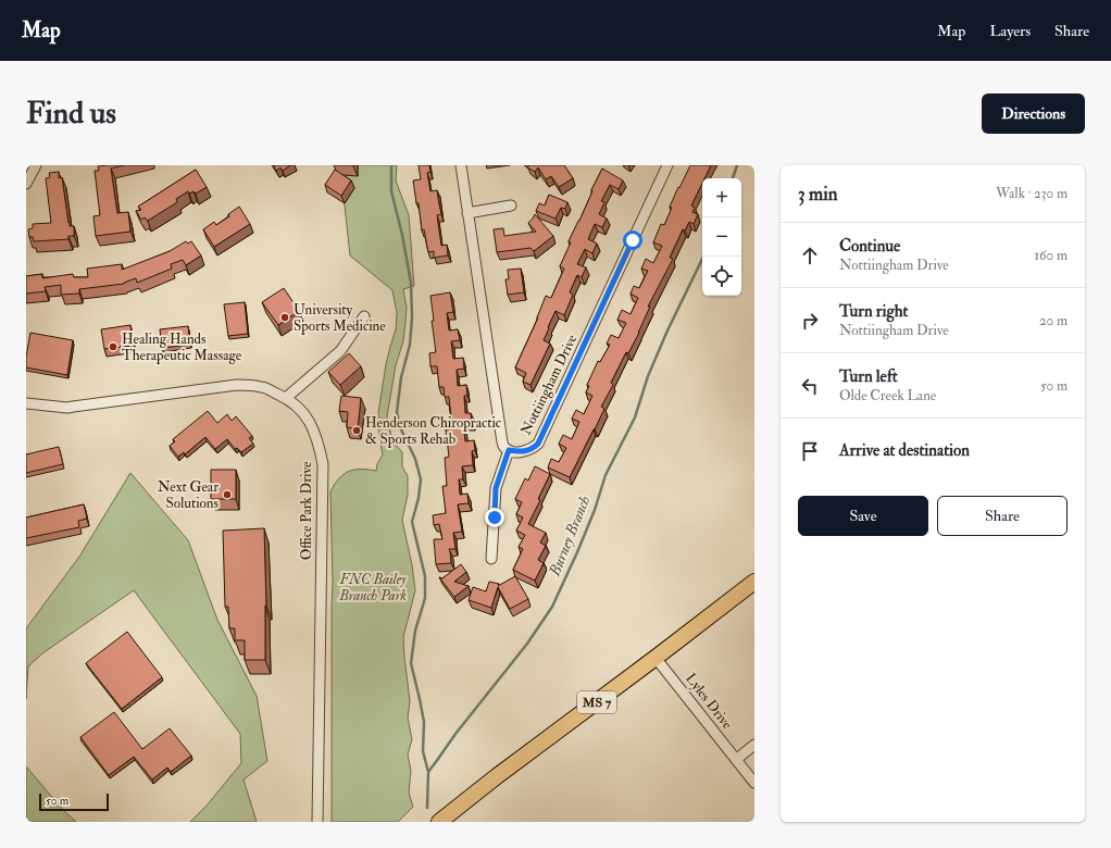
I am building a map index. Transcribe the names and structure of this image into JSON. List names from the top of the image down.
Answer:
{
  "streets": {
    "highway": ["MS 7"],
    "street": ["Nottiingham Drive", "Office Park Drive", "Lyles Drive"]
  },
  "crossings": [
    ["Lyles Drive", "MS 7"]
  ],
  "water": ["Burney Branch"],
  "parks": ["FNC Bailey Branch Park"],
  "places": [
    "University Sports Medicine",
    "Healing Hands Therapeutic Massage",
    "Henderson Chiropractic & Sports Rehab",
    "Next Gear Solutions"
  ],
  "scale_bar": "50 m",
  "page": {
    "header": "Map",
    "nav": ["Map", "Layers", "Share"],
    "buttons": [
      "Directions",
      ["Save", "Share"]
    ],
    "title": "Find us",
    "heading": ["3 min", "Walk · 230 m"],
    "map_buttons": ["+", "−"],
    "list": [
      ["Continue", "Nottiingham Drive", "160 m"],
      ["Turn right", "Nottiingham Drive", "20 m"],
      ["Turn left", "Olde Creek Lane", "50 m"],
      "Arrive at destination"
    ],
    "scale": "50 m"
  }
}
